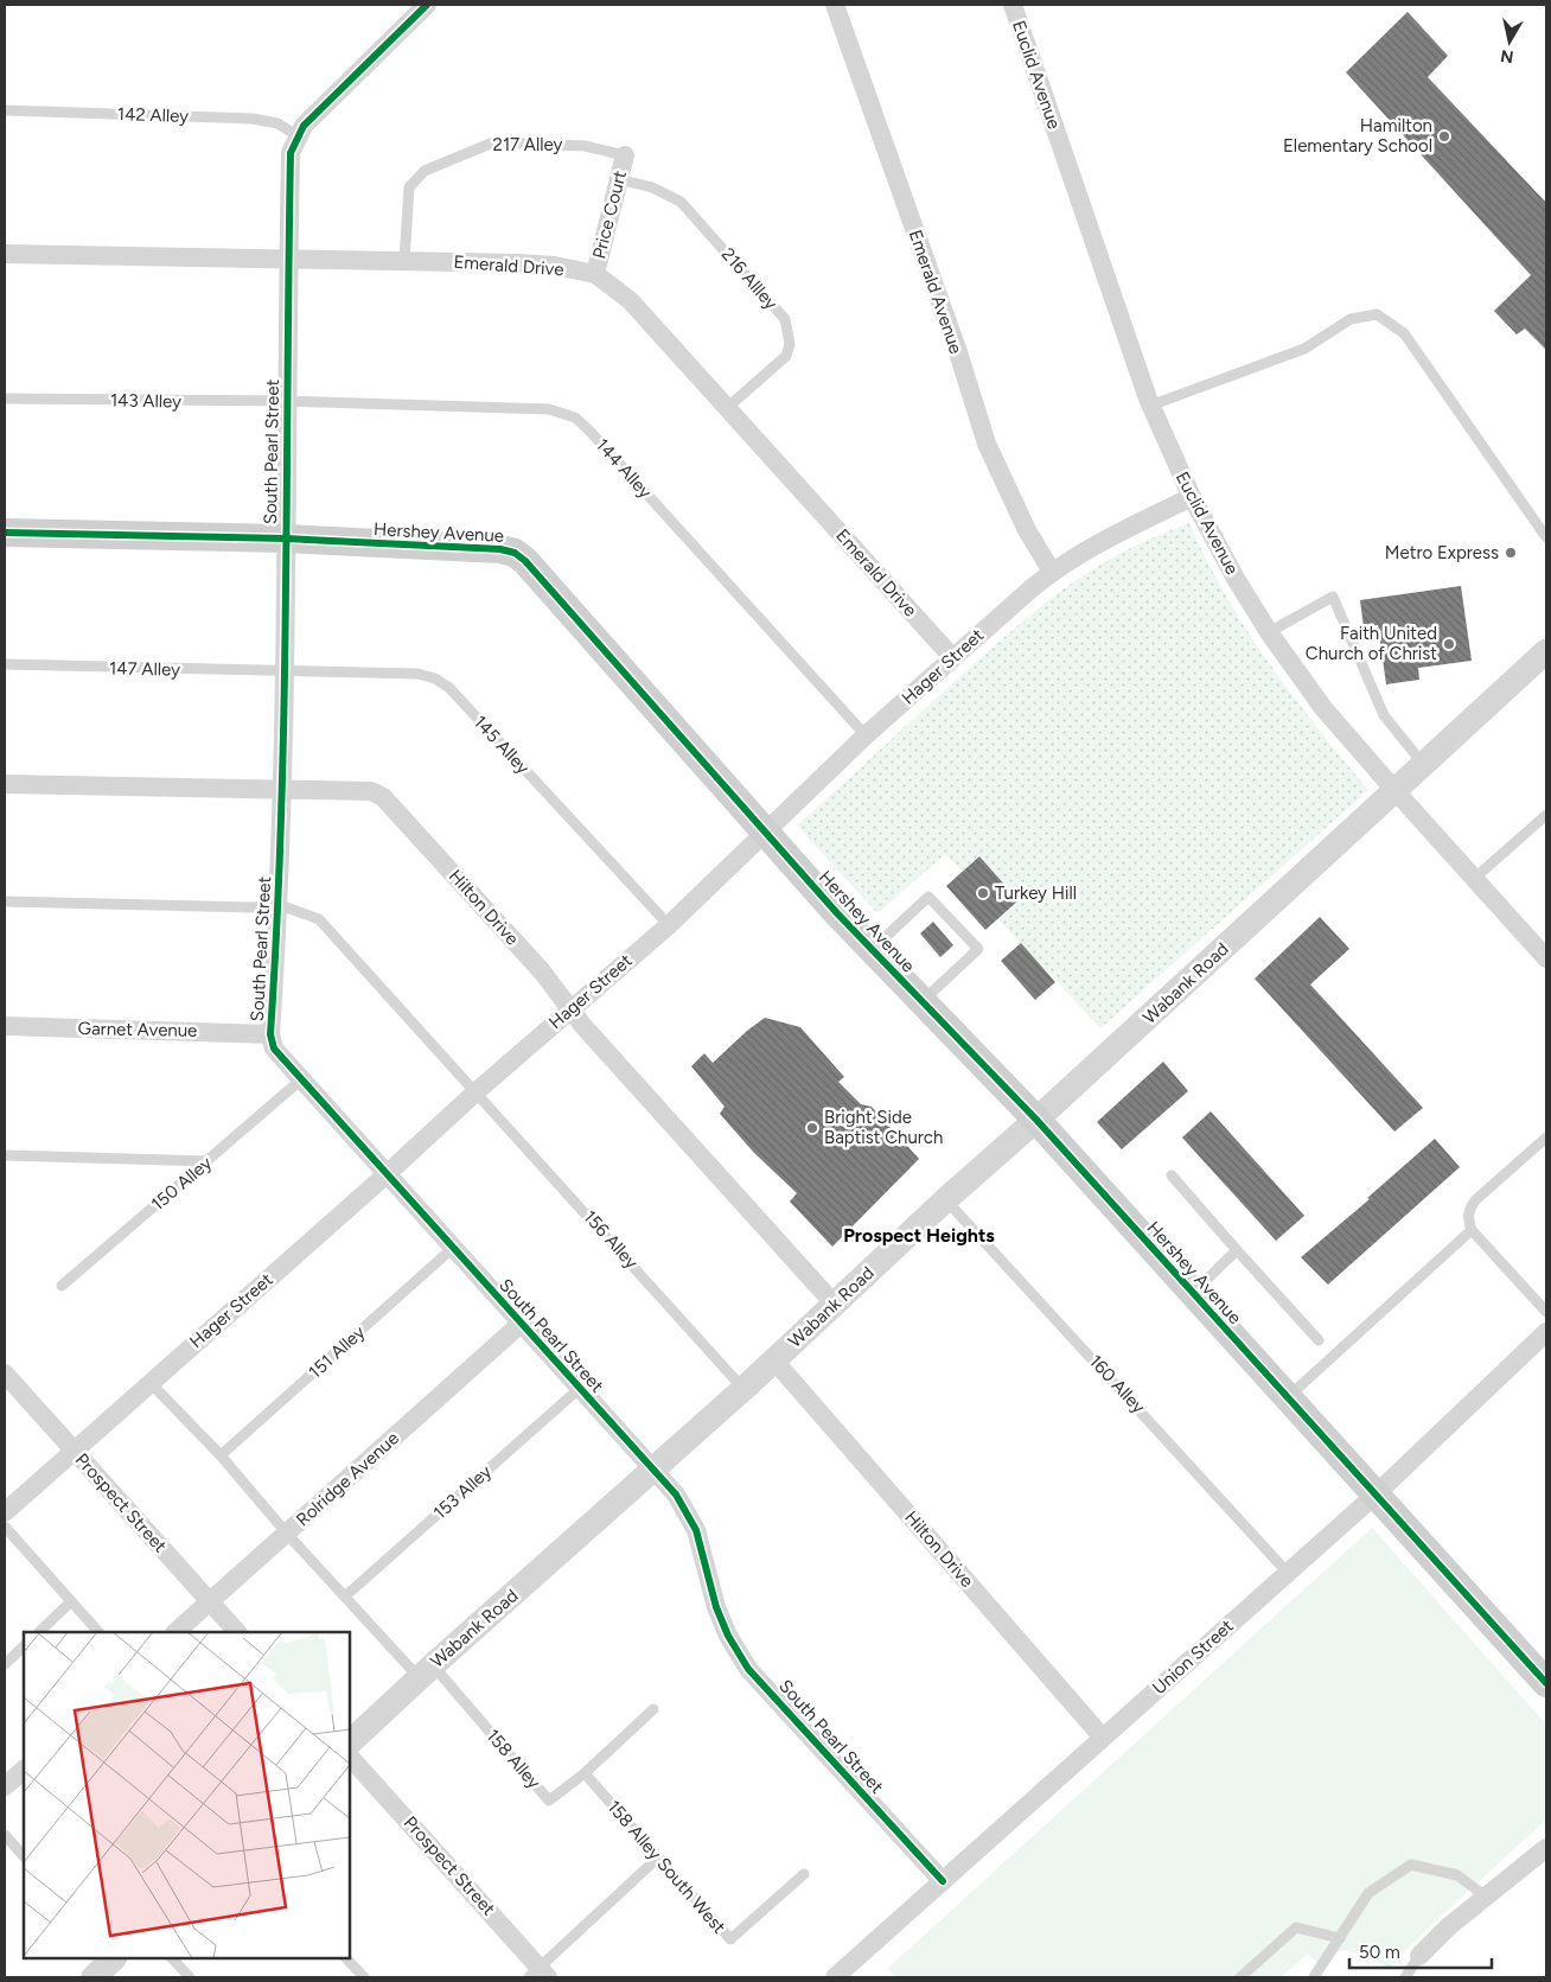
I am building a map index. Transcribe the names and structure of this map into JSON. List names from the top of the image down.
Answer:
{
  "streets": {
    "main road": ["Hershey Avenue"],
    "street": [
      "Euclid Avenue",
      "Price Court",
      "Emerald Drive",
      "Emerald Avenue",
      "South Pearl Street",
      "Hager Street",
      "Hilton Drive",
      "Wabank Road",
      "Garnet Avenue",
      "Rolridge Avenue",
      "Prospect Street",
      "Union Street"
    ],
    "lane": [
      "142 Alley",
      "217 Alley",
      "216 Allley",
      "143 Alley",
      "144 Alley",
      "147 Alley",
      "145 Alley",
      "150 Alley",
      "156 Alley",
      "151 Alley",
      "160 Alley",
      "153 Alley",
      "158 Alley",
      "158 Alley South West"
    ]
  },
  "crossings": [
    ["Euclid Avenue", "Hager Street"],
    ["Euclid Avenue", "Wabank Road"],
    ["142 Alley", "South Pearl Street"],
    ["217 Alley", "Price Court"],
    ["217 Alley", "Emerald Drive"],
    ["Price Court", "Emerald Drive"],
    ["Price Court", "216 Allley"],
    ["Emerald Drive", "216 Allley"],
    ["Emerald Drive", "South Pearl Street"],
    ["Emerald Drive", "Hager Street"],
    ["Emerald Avenue", "Hager Street"],
    ["143 Alley", "South Pearl Street"],
    ["143 Alley", "144 Alley"],
    ["South Pearl Street", "144 Alley"],
    ["South Pearl Street", "Hershey Avenue"],
    ["South Pearl Street", "Hager Street"],
    ["South Pearl Street", "147 Alley"],
    ["South Pearl Street", "145 Alley"],
    ["South Pearl Street", "Hilton Drive"],
    ["South Pearl Street", "Wabank Road"],
    ["South Pearl Street", "Garnet Avenue"],
    ["South Pearl Street", "150 Alley"],
    ["South Pearl Street", "156 Alley"],
    ["South Pearl Street", "151 Alley"],
    ["South Pearl Street", "Rolridge Avenue"],
    ["South Pearl Street", "153 Alley"],
    ["South Pearl Street", "Union Street"],
    ["144 Alley", "Hager Street"],
    ["Hershey Avenue", "Hager Street"],
    ["Hershey Avenue", "Wabank Road"],
    ["Hershey Avenue", "Union Street"],
    ["Hager Street", "145 Alley"],
    ["Hager Street", "Hilton Drive"],
    ["Hager Street", "156 Alley"],
    ["Hager Street", "Prospect Street"],
    ["147 Alley", "145 Alley"],
    ["Hilton Drive", "Wabank Road"],
    ["Hilton Drive", "Union Street"],
    ["Wabank Road", "156 Alley"],
    ["Wabank Road", "160 Alley"],
    ["Wabank Road", "158 Alley"],
    ["160 Alley", "Union Street"],
    ["Rolridge Avenue", "Prospect Street"],
    ["158 Alley", "158 Alley South West"]
  ],
  "districts": ["Prospect Heights"],
  "places": [
    "Hamilton Elementary School",
    "Metro Express",
    "Faith United Church of Christ",
    "Turkey Hill",
    "Bright Side Baptist Church"
  ],
  "scale_bar": "50 m",
  "north": "bottom"
}
